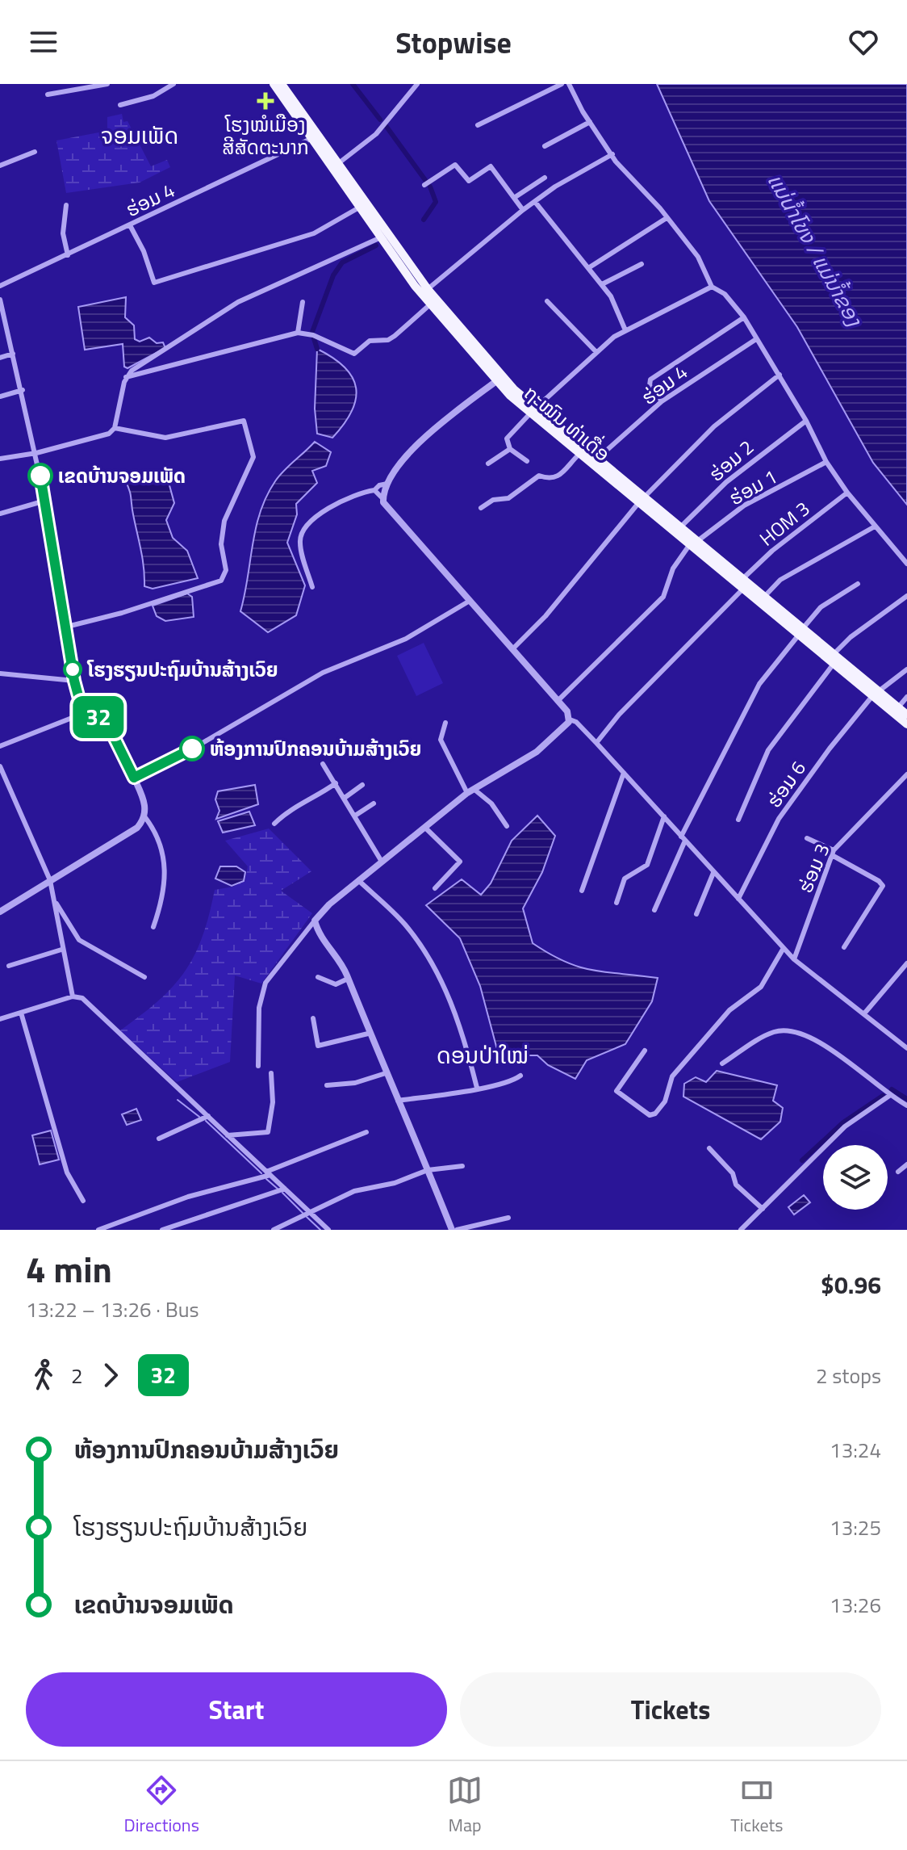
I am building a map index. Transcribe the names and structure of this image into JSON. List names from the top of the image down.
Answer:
{
  "streets": {
    "main road": ["ຖະໝົນ ທ່າເດື່ອ"],
    "street": [
      "ຮ່ອມ 4",
      "ຮ່ອມ 2",
      "ຮ່ອມ 1",
      "HOM 3",
      "ຮ່ອມ 6",
      "ຮ່ອມ 3"
    ]
  },
  "crossings": [
    ["ຮ່ອມ 4", "ຖະໝົນ ທ່າເດື່ອ"],
    ["ຖະໝົນ ທ່າເດື່ອ", "ຮ່ອມ 2"],
    ["ຖະໝົນ ທ່າເດື່ອ", "ຮ່ອມ 1"],
    ["ຖະໝົນ ທ່າເດື່ອ", "HOM 3"],
    ["ຖະໝົນ ທ່າເດື່ອ", "ຮ່ອມ 6"]
  ],
  "districts": ["ຈອມເພັດ", "ດອນປ່າໃໝ່"],
  "water": ["แม่น้ำโขง / ແມ່ນ້ຳຂອງ"],
  "places": {
    "health": ["ໂຮງໝໍເມືອງ ສີສັດຕະນາກ"],
    "other": ["ເຂດບ້ານຈອມເພັດ", "ໂຮງຮຽນປະຖົມບ້ານສ້າງເວົຍ", "ຫ້ອງການປົກຄອນບ້າມສ້າງເວົຍ"]
  },
  "lines": ["bus line 32"],
  "page": {
    "header": "Stopwise",
    "on_map": "32",
    "heading": ["4 min", "13:22 – 13:26 · Bus", "$0.96"],
    "legs": ["2", "32", "2 stops"],
    "list": [
      {
        "name": "ຫ້ອງການປົກຄອນບ້າມສ້າງເວົຍ",
        "value": "13:24"
      },
      {
        "name": "ໂຮງຮຽນປະຖົມບ້ານສ້າງເວົຍ",
        "value": "13:25"
      },
      {
        "name": "ເຂດບ້ານຈອມເພັດ",
        "value": "13:26"
      }
    ],
    "buttons": ["Start", "Tickets"],
    "tabs": ["Directions", "Map", "Tickets"]
  }
}
